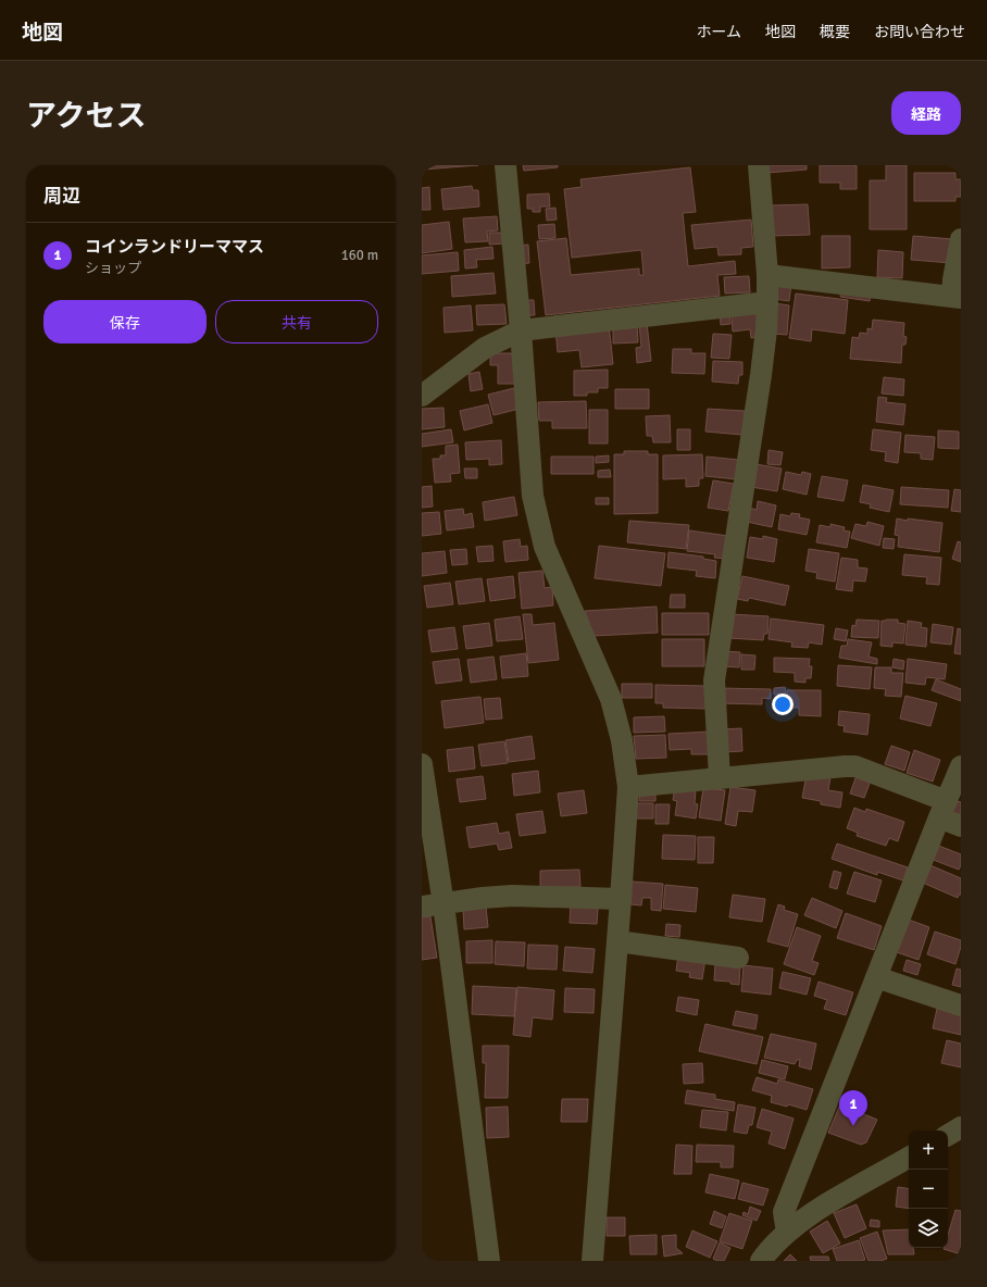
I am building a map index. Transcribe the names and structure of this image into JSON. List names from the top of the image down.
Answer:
{
  "page": {
    "header": "地図",
    "nav": [
      "ホーム",
      "地図",
      "概要",
      "お問い合わせ"
    ],
    "title": "アクセス",
    "buttons": [
      "経路",
      ["保存", "共有"]
    ],
    "heading": "周辺",
    "list": [
      {
        "mark": "1",
        "name": "コインランドリーママス",
        "note": "ショップ",
        "value": "160 m"
      }
    ],
    "pins": "1",
    "map_buttons": ["+", "−"]
  }
}
